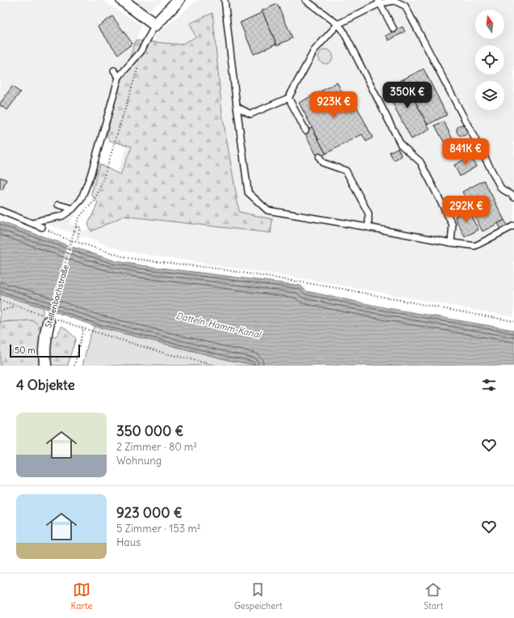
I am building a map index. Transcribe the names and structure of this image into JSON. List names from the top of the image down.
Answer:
{
  "streets": {
    "street": ["Stellenbachstraße"]
  },
  "water": ["Datteln-Hamm-Kanal"],
  "scale_bar": "50 m",
  "north": "top",
  "page": {
    "price": [
      "350K €",
      "923K €",
      "841K €",
      "292K €"
    ],
    "scale": "50 m",
    "heading": "4 Objekte",
    "list": [
      {
        "name": "350 000 €",
        "note": "2 Zimmer · 80 m² · Wohnung"
      },
      {
        "name": "923 000 €",
        "note": "5 Zimmer · 153 m² · Haus"
      }
    ],
    "tabs": ["Karte", "Gespeichert", "Start"]
  }
}
